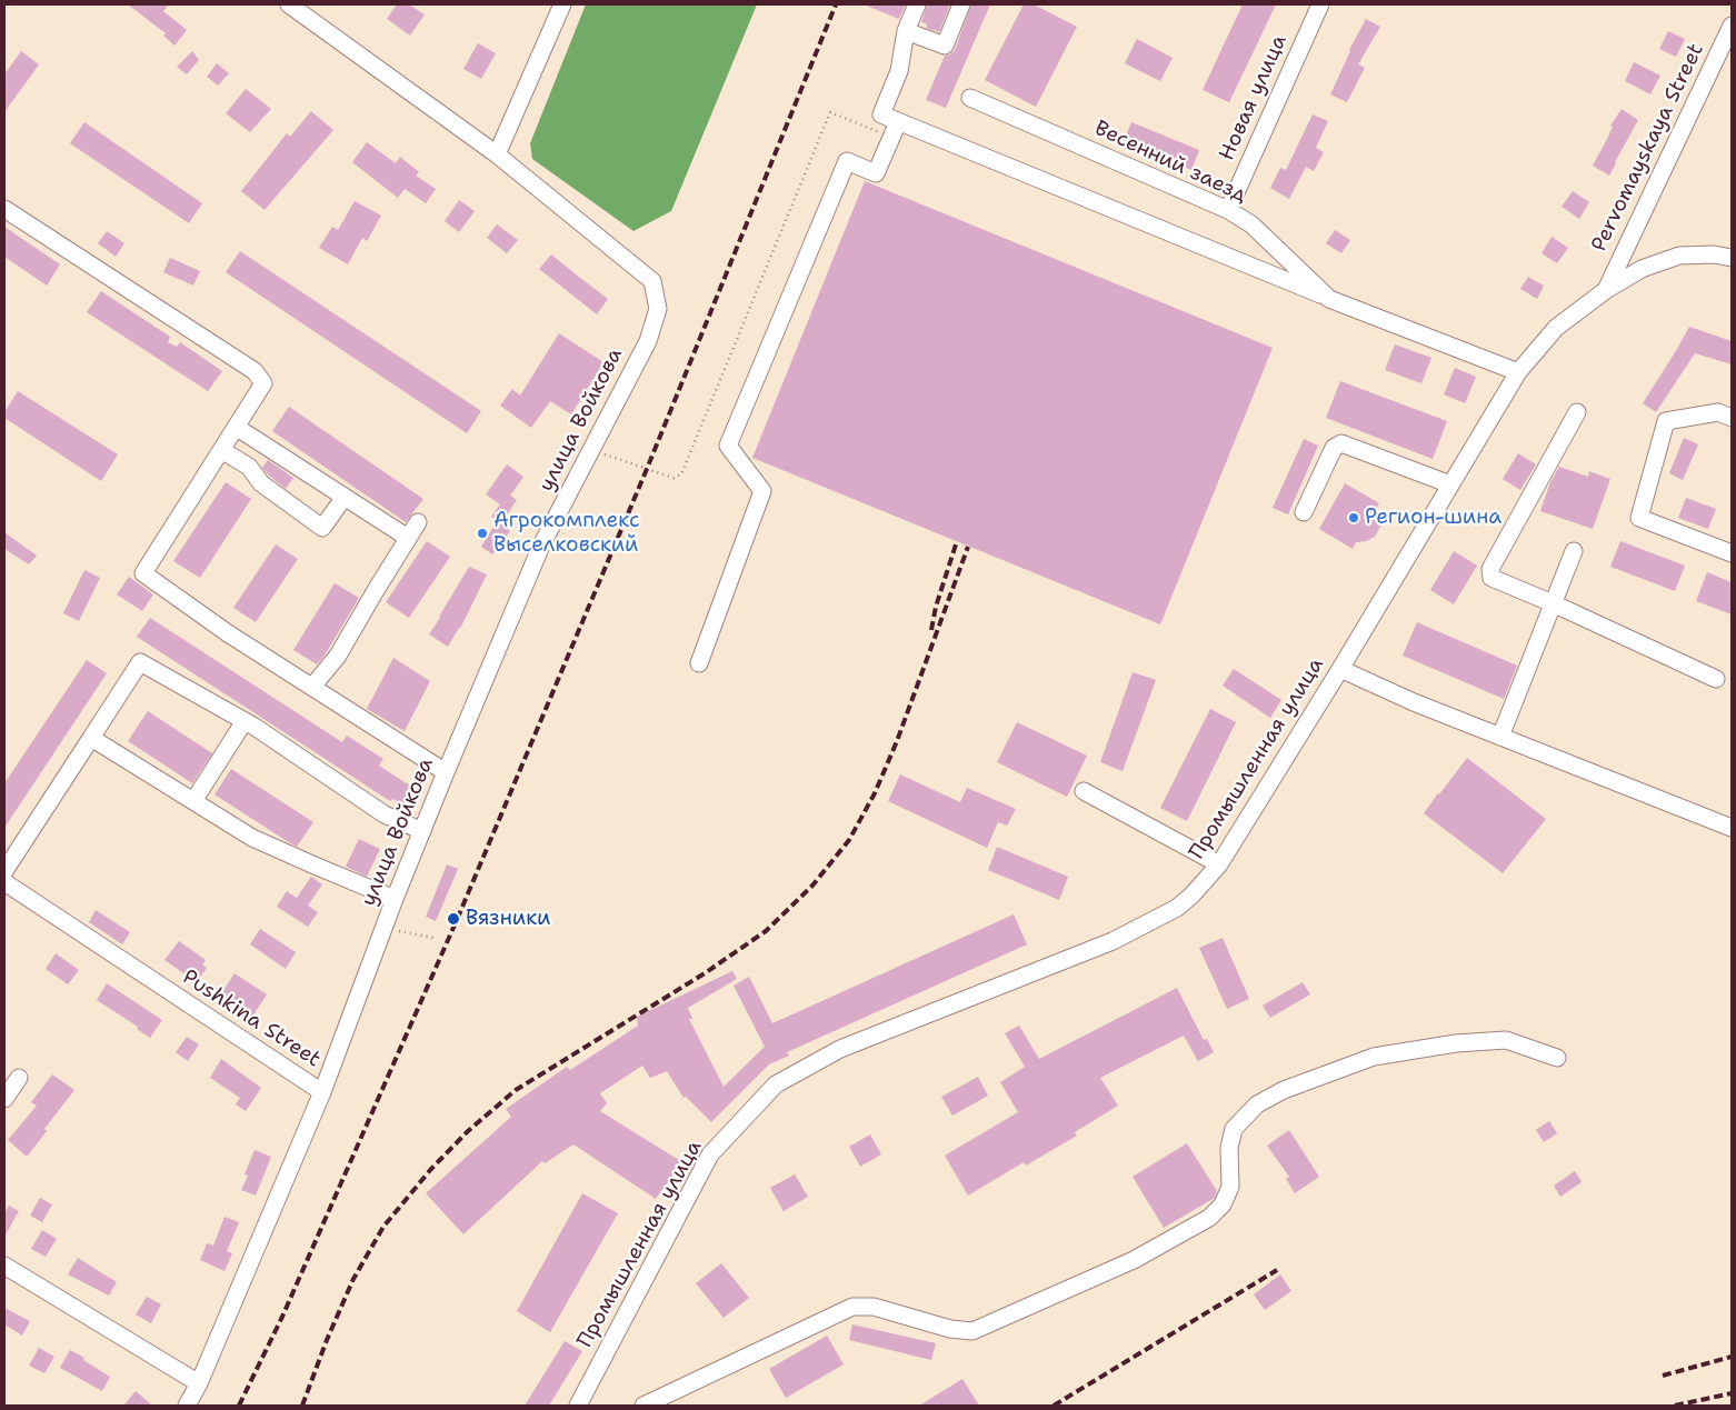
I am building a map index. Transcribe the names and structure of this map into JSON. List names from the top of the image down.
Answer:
{
  "streets": {
    "street": [
      "Новая улица",
      "Pervomayskaya Street",
      "Весенний заезд",
      "улица Войкова",
      "Промышленная улица",
      "Pushkina Street"
    ]
  },
  "crossings": [
    ["Новая улица", "Весенний заезд"],
    ["Pervomayskaya Street", "Промышленная улица"],
    ["Весенний заезд", "Промышленная улица"],
    ["улица Войкова", "Pushkina Street"]
  ],
  "places": ["Регион-шина", "Агрокомплекс Выселковский", "Вязники"]
}
